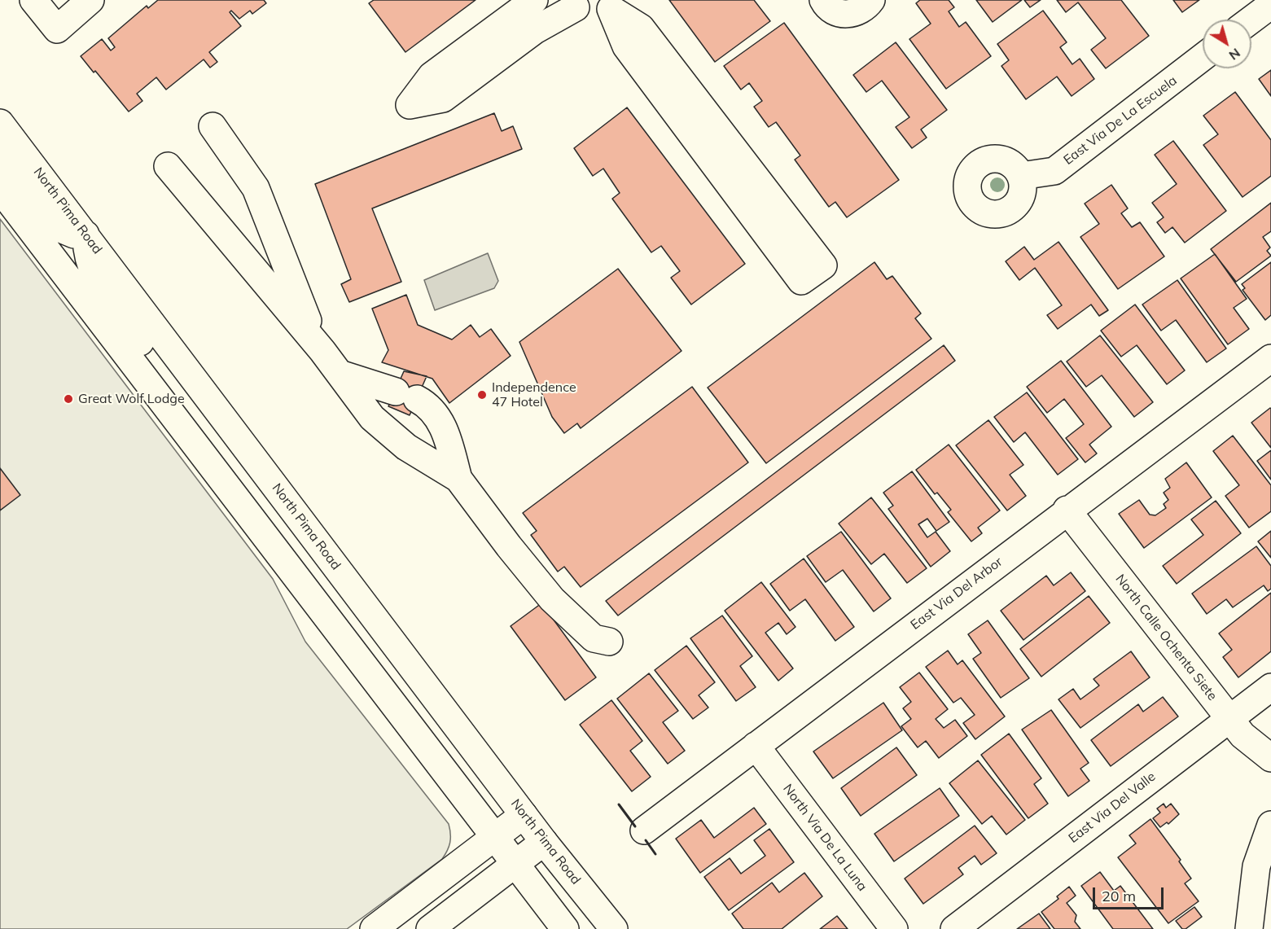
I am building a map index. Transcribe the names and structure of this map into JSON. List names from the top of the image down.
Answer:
{
  "streets": {
    "street": [
      "East Via De La Escuela",
      "North Pima Road",
      "East Via Del Arbor",
      "North Calle Ochenta Siete",
      "East Via Del Valle",
      "North Via De La Luna"
    ]
  },
  "crossings": [
    ["East Via Del Arbor", "North Calle Ochenta Siete"],
    ["East Via Del Arbor", "North Via De La Luna"],
    ["North Calle Ochenta Siete", "East Via Del Valle"]
  ],
  "places": ["Independence 47 Hotel", "Great Wolf Lodge"],
  "scale_bar": "20 m",
  "north": "bottom right"
}
